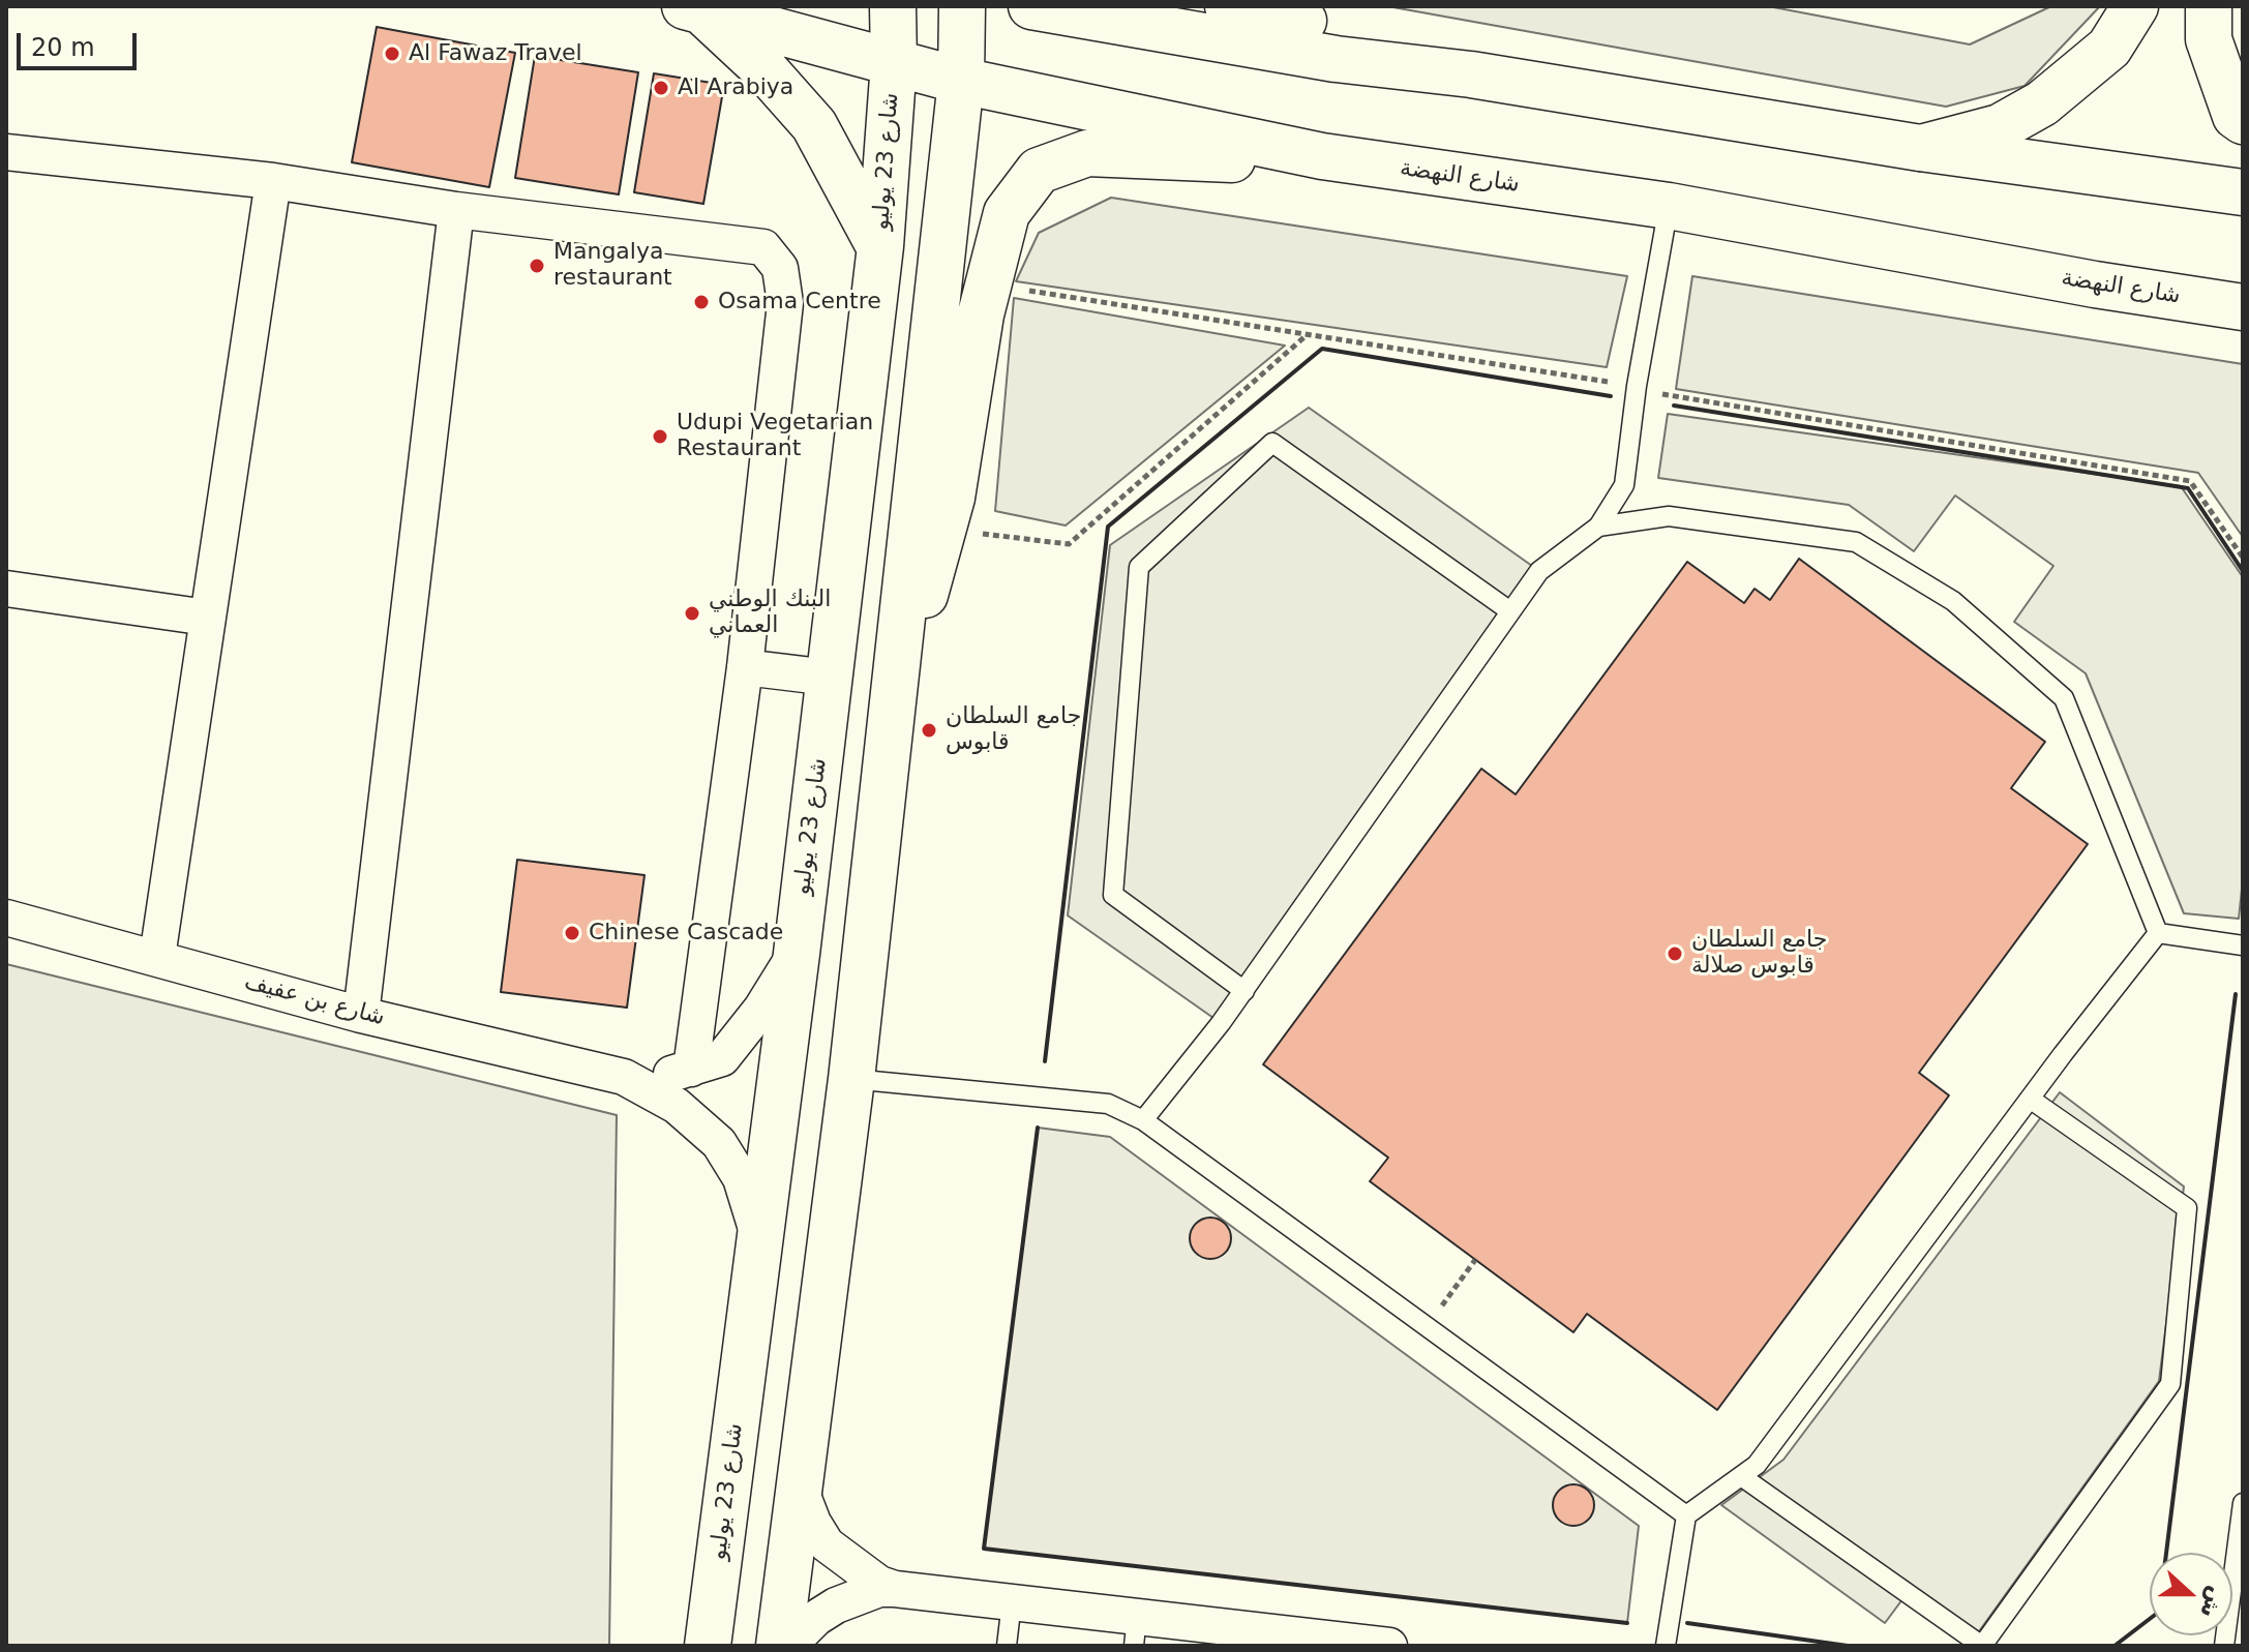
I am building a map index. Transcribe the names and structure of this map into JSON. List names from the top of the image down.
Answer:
{
  "streets": {
    "main road": ["شارع 23 يوليو", "شارع النهضة"],
    "street": ["شارع بن عفيف"]
  },
  "crossings": [
    ["شارع 23 يوليو", "شارع النهضة"],
    ["شارع 23 يوليو", "شارع بن عفيف"]
  ],
  "places": [
    "Al Fawaz Travel",
    "Al Arabiya",
    "Mangalya restaurant",
    "Osama Centre",
    "Udupi Vegetarian Restaurant",
    "البنك الوطني العماني",
    "جامع السلطان قابوس",
    "Chinese Cascade",
    "جامع السلطان قابوس صلالة"
  ],
  "scale_bar": "20 m",
  "north": "right"
}
